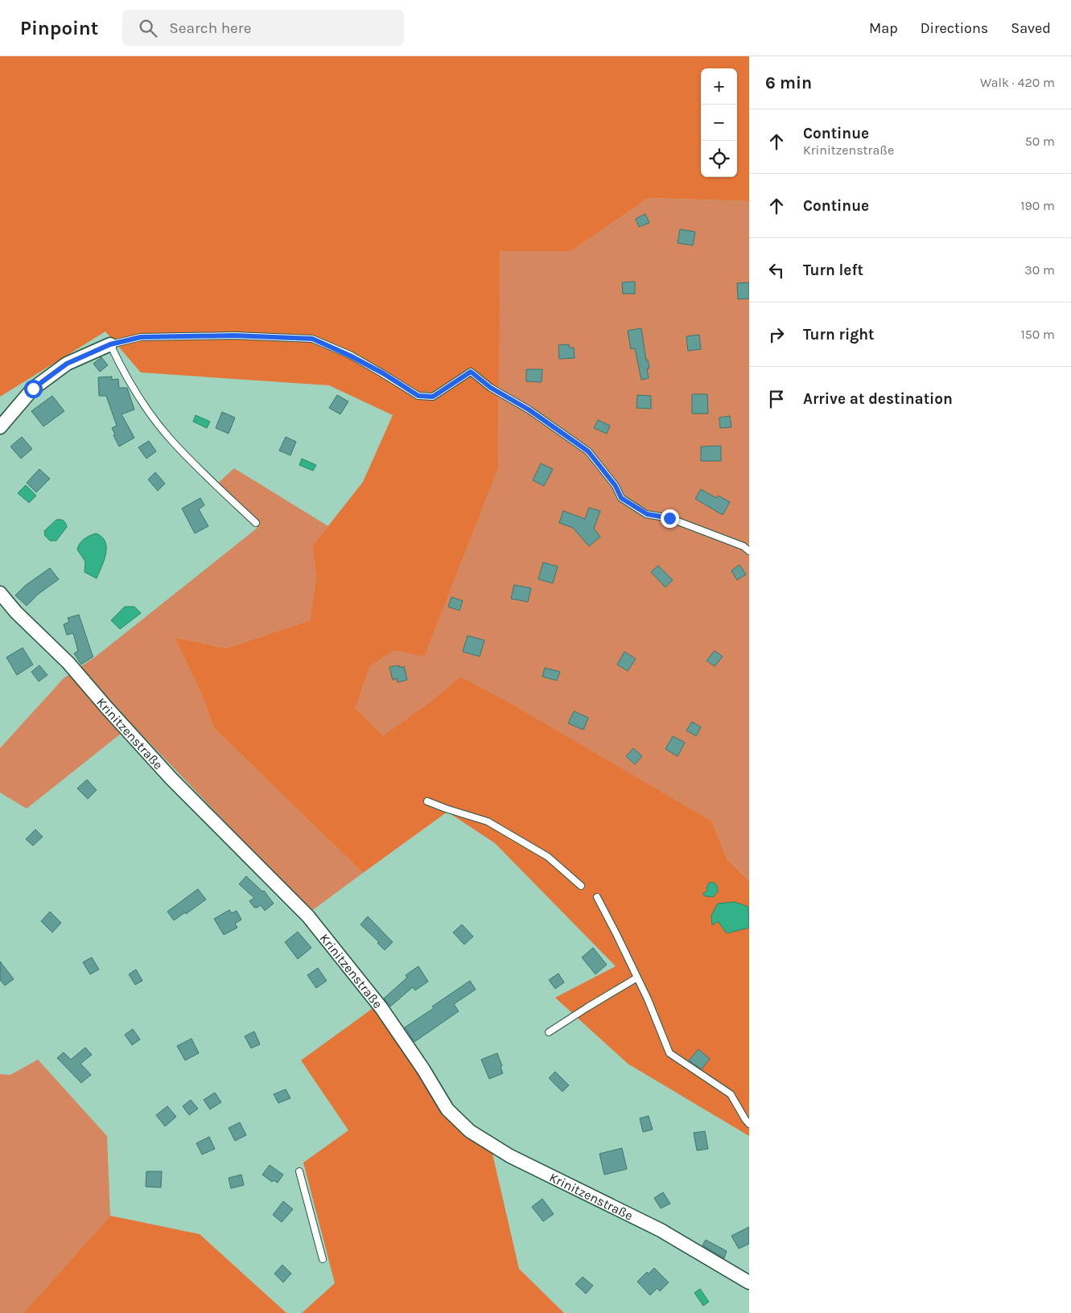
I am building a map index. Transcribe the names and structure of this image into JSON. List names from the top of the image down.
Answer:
{
  "streets": {
    "street": ["Krinitzenstraße"]
  },
  "page": {
    "header": "Pinpoint",
    "search": "Search here",
    "nav": ["Map", "Directions", "Saved"],
    "heading": ["6 min", "Walk · 420 m"],
    "map_buttons": ["+", "−"],
    "list": [
      ["Continue", "Krinitzenstraße", "50 m"],
      ["Continue", "190 m"],
      ["Turn left", "30 m"],
      ["Turn right", "150 m"],
      "Arrive at destination"
    ]
  }
}
